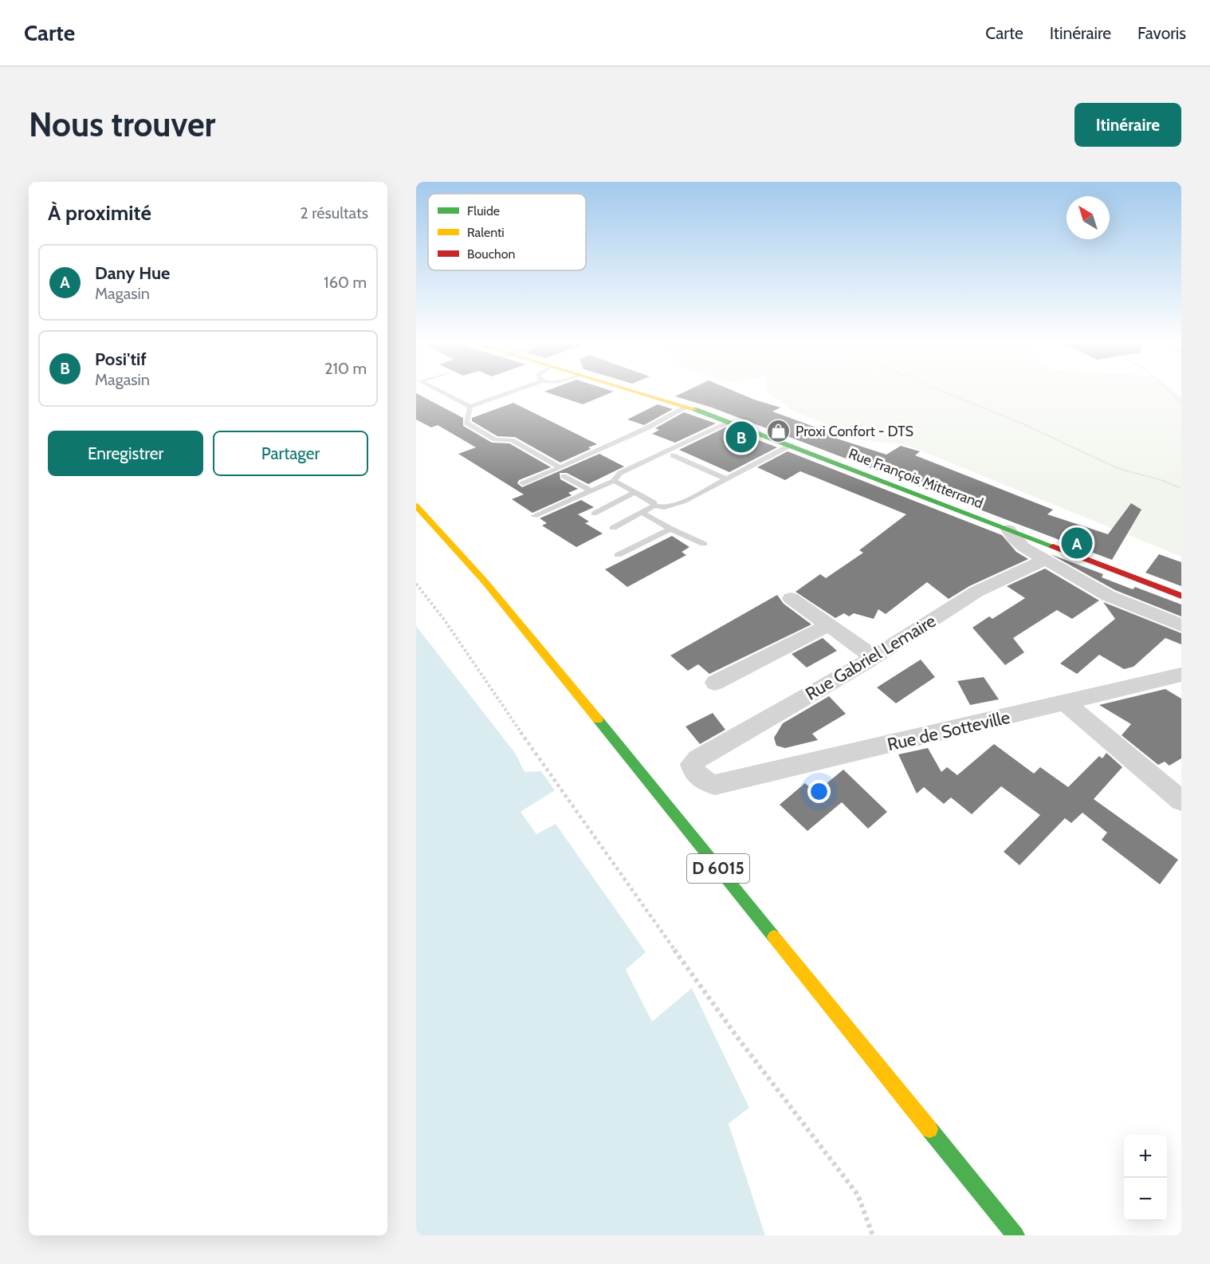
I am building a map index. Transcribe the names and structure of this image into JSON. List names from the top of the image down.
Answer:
{
  "streets": {
    "street": [
      "Rue François Mitterrand",
      "Rue Gabriel Lemaire",
      "Rue de Sotteville",
      "D 6015"
    ]
  },
  "crossings": [
    ["Rue Gabriel Lemaire", "Rue de Sotteville"]
  ],
  "places": {
    "shop": ["Proxi Confort - DTS"]
  },
  "legend": ["Fluide", "Ralenti", "Bouchon"],
  "north": "top left",
  "page": {
    "header": "Carte",
    "nav": ["Carte", "Itinéraire", "Favoris"],
    "buttons": [
      "Itinéraire",
      ["Enregistrer", "Partager"]
    ],
    "title": "Nous trouver",
    "heading": ["À proximité", "2 résultats"],
    "list": [
      {
        "mark": "A",
        "name": "Dany Hue",
        "note": "Magasin",
        "value": "160 m"
      },
      {
        "mark": "B",
        "name": "Posi'tif",
        "note": "Magasin",
        "value": "210 m"
      }
    ],
    "pins": ["B", "A"],
    "map_buttons": ["+", "−"]
  }
}
